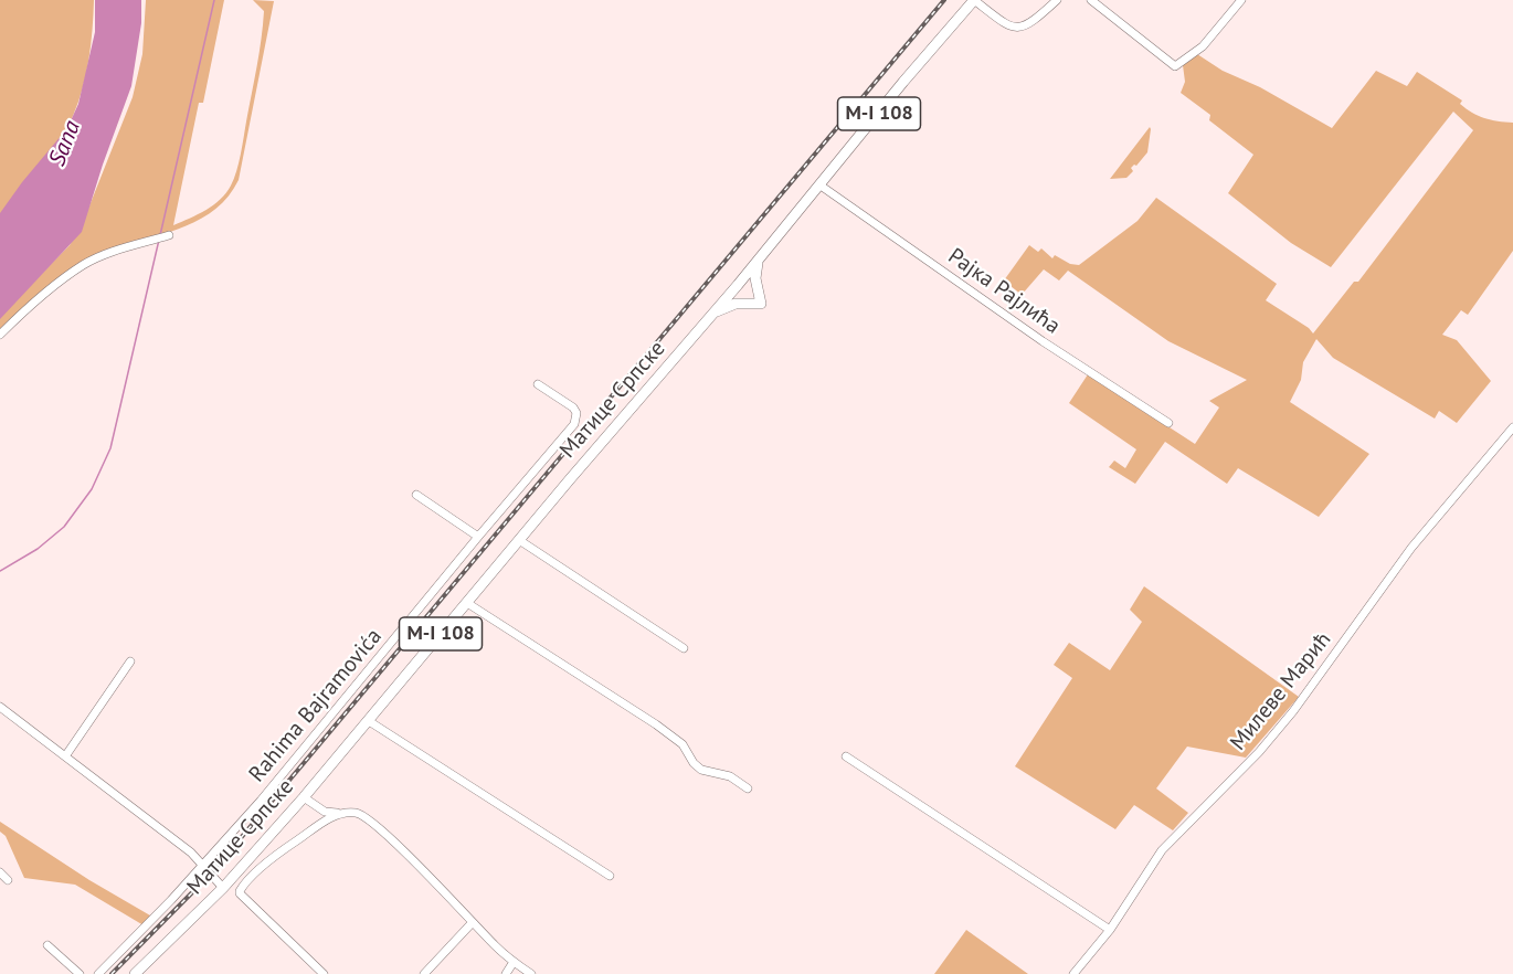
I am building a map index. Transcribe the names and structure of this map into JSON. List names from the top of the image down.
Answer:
{
  "streets": {
    "main road": ["M-I 108", "Матице Српске"],
    "street": ["Рајка Рајлића", "Милеве Мaрић", "Rahima Bajramovića"]
  },
  "crossings": [
    ["M-I 108", "Рајка Рајлића"],
    ["M-I 108", "Матице Српске"]
  ],
  "water": ["Sana"]
}
